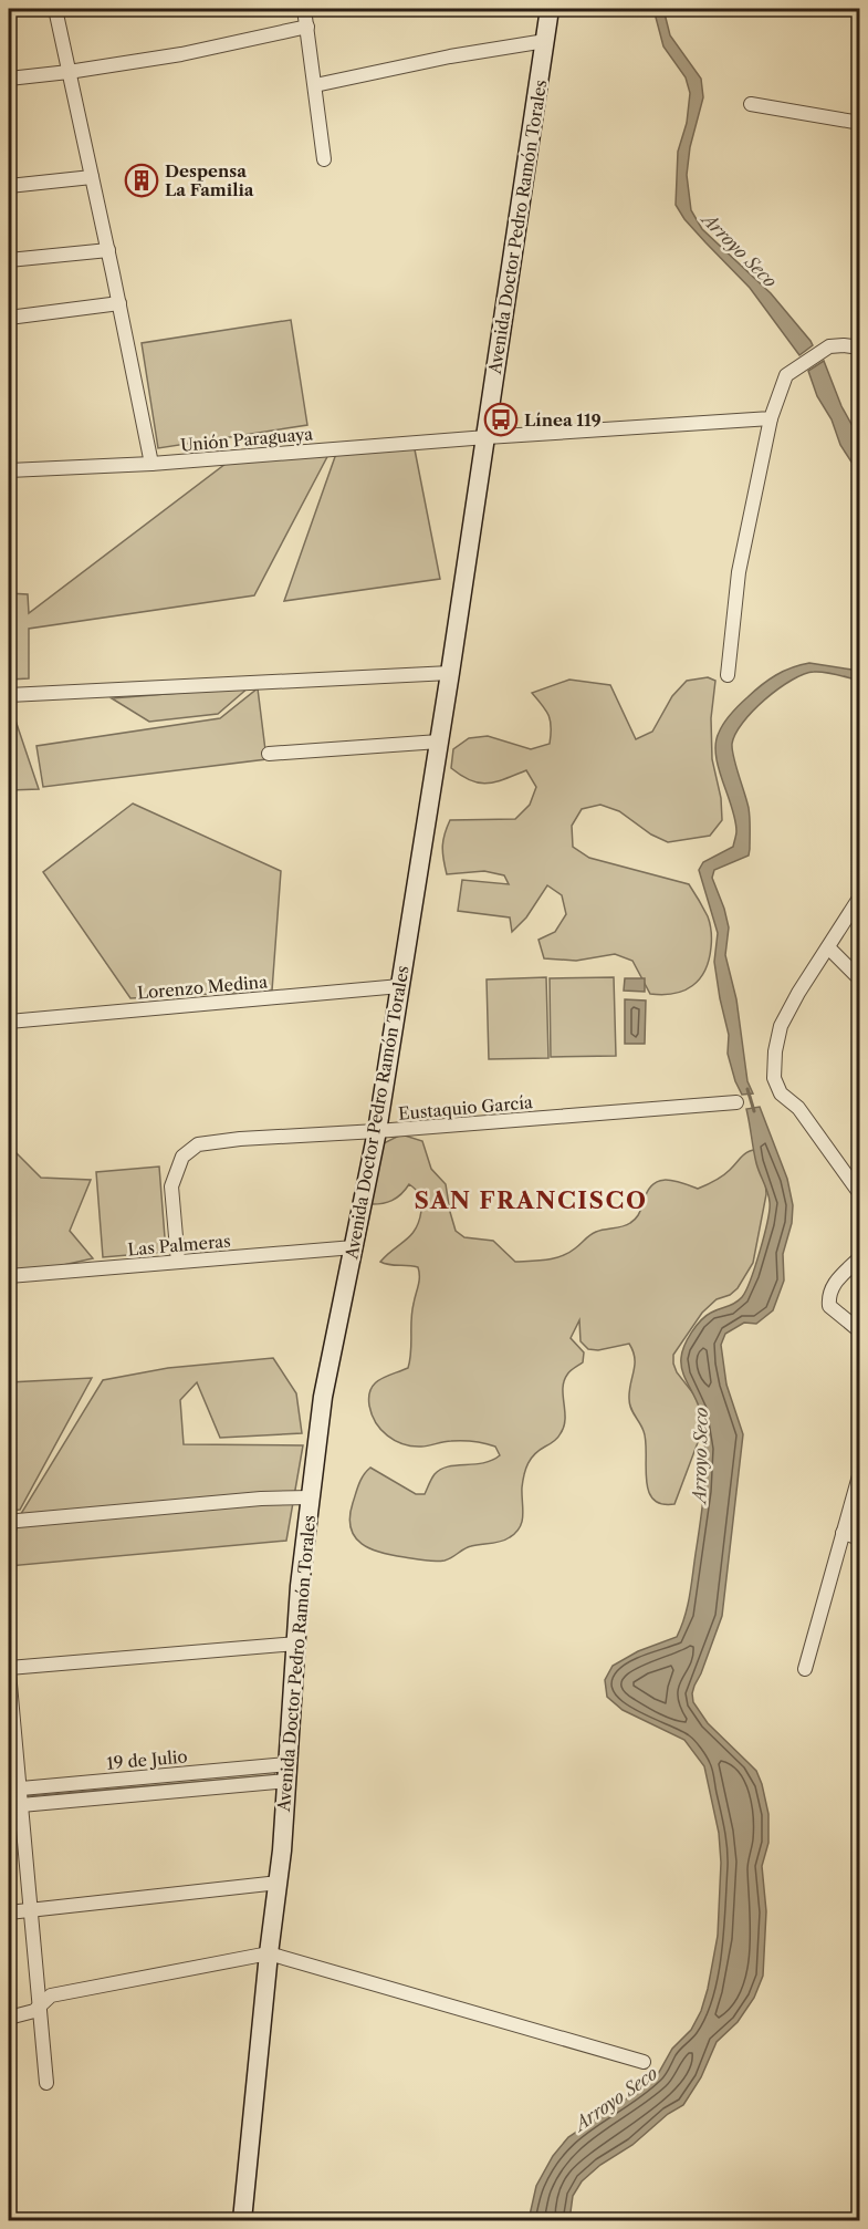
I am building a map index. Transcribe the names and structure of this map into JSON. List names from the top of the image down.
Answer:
{
  "streets": {
    "street": [
      "Avenida Doctor Pedro Ramón Torales",
      "Unión Paraguaya",
      "Lorenzo Medina",
      "Eustaquio García",
      "Las Palmeras",
      "19 de Julio"
    ]
  },
  "crossings": [
    ["Avenida Doctor Pedro Ramón Torales", "Unión Paraguaya"],
    ["Avenida Doctor Pedro Ramón Torales", "Lorenzo Medina"],
    ["Avenida Doctor Pedro Ramón Torales", "Eustaquio García"],
    ["Avenida Doctor Pedro Ramón Torales", "Las Palmeras"],
    ["Avenida Doctor Pedro Ramón Torales", "19 de Julio"],
    ["Eustaquio García", "Las Palmeras"]
  ],
  "districts": ["SAN FRANCISCO"],
  "water": ["Arroyo Seco"],
  "places": {
    "building": ["Despensa La Familia"],
    "bus stop": ["Línea 119"]
  }
}
